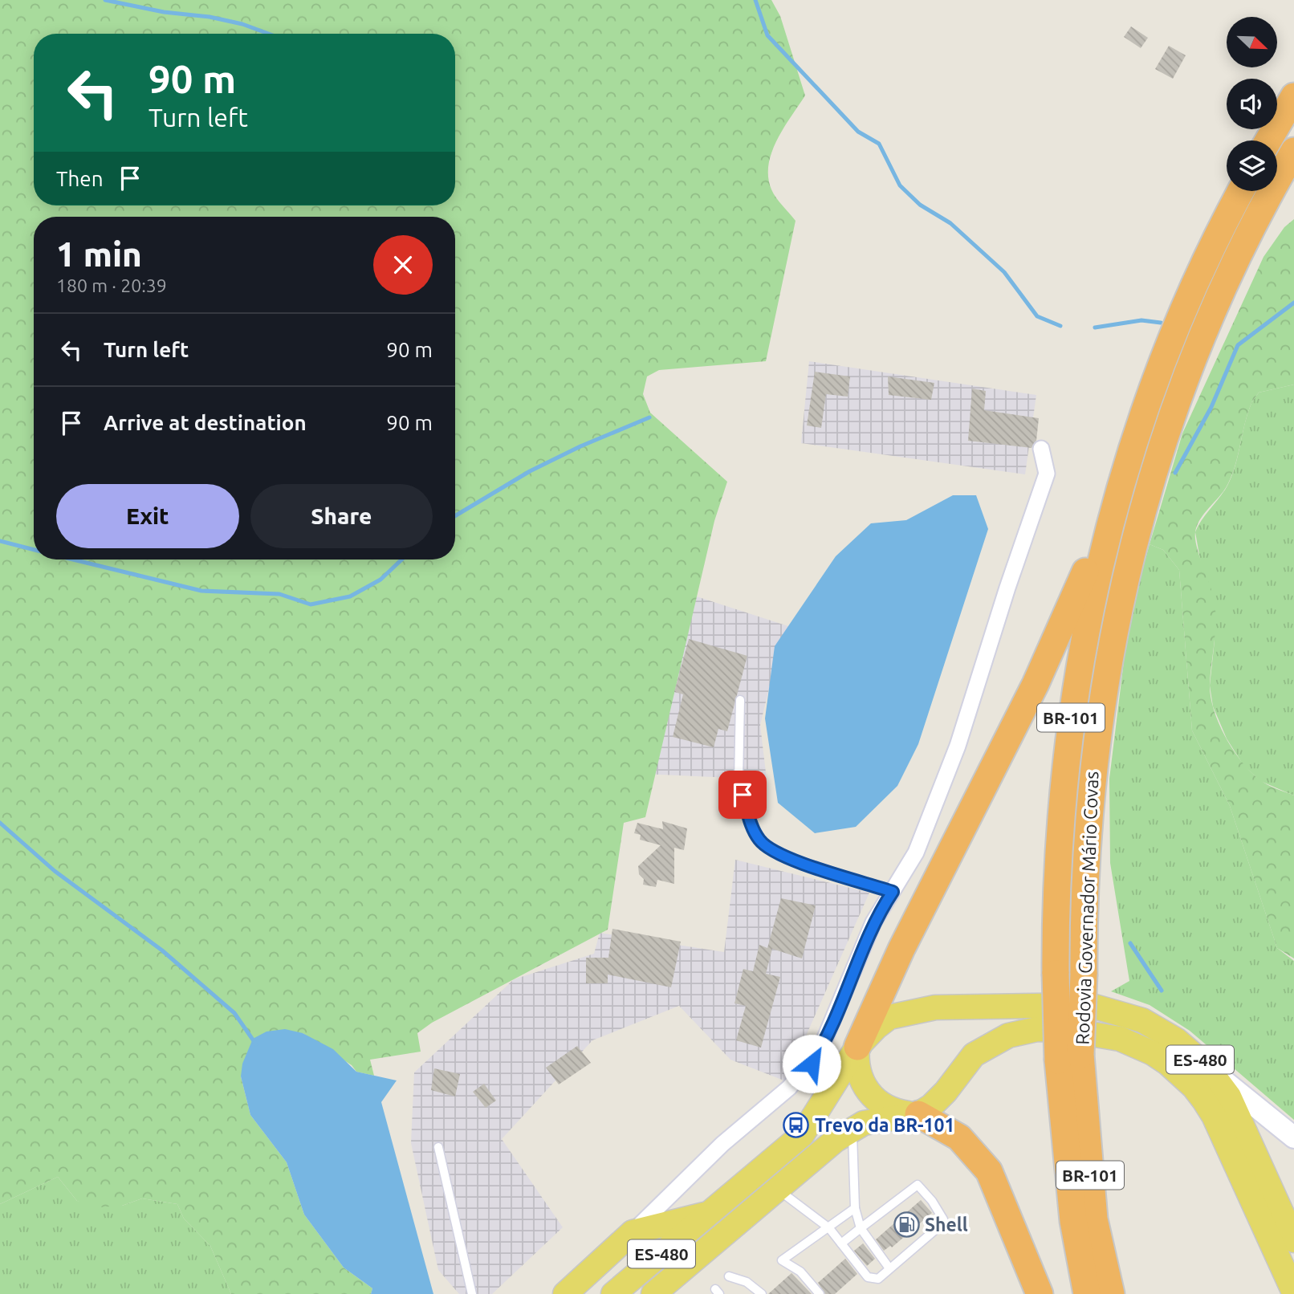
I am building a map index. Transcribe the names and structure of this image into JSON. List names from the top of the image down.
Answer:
{
  "streets": {
    "highway": ["BR-101", "Rodovia Governador Mário Covas"],
    "main road": ["ES-480"]
  },
  "places": {
    "bus stop": ["Trevo da BR-101"],
    "fuel station": ["Shell"]
  },
  "north": "bottom right",
  "page": {
    "turn": ["90 m", "Turn left"],
    "then": "Then",
    "heading": ["1 min", "180 m · 20:39"],
    "list": [
      {
        "name": "Turn left",
        "value": "90 m"
      },
      {
        "name": "Arrive at destination",
        "value": "90 m"
      }
    ],
    "buttons": ["Exit", "Share"]
  }
}
